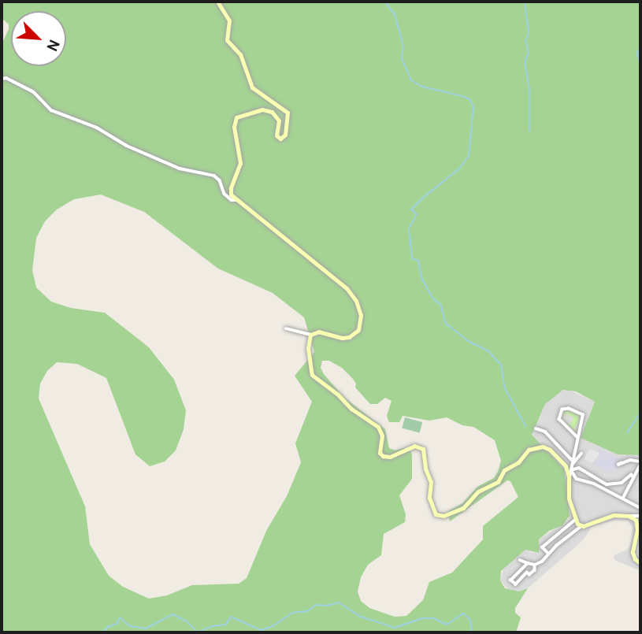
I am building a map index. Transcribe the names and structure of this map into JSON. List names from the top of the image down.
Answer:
{
  "north": "bottom right"
}
